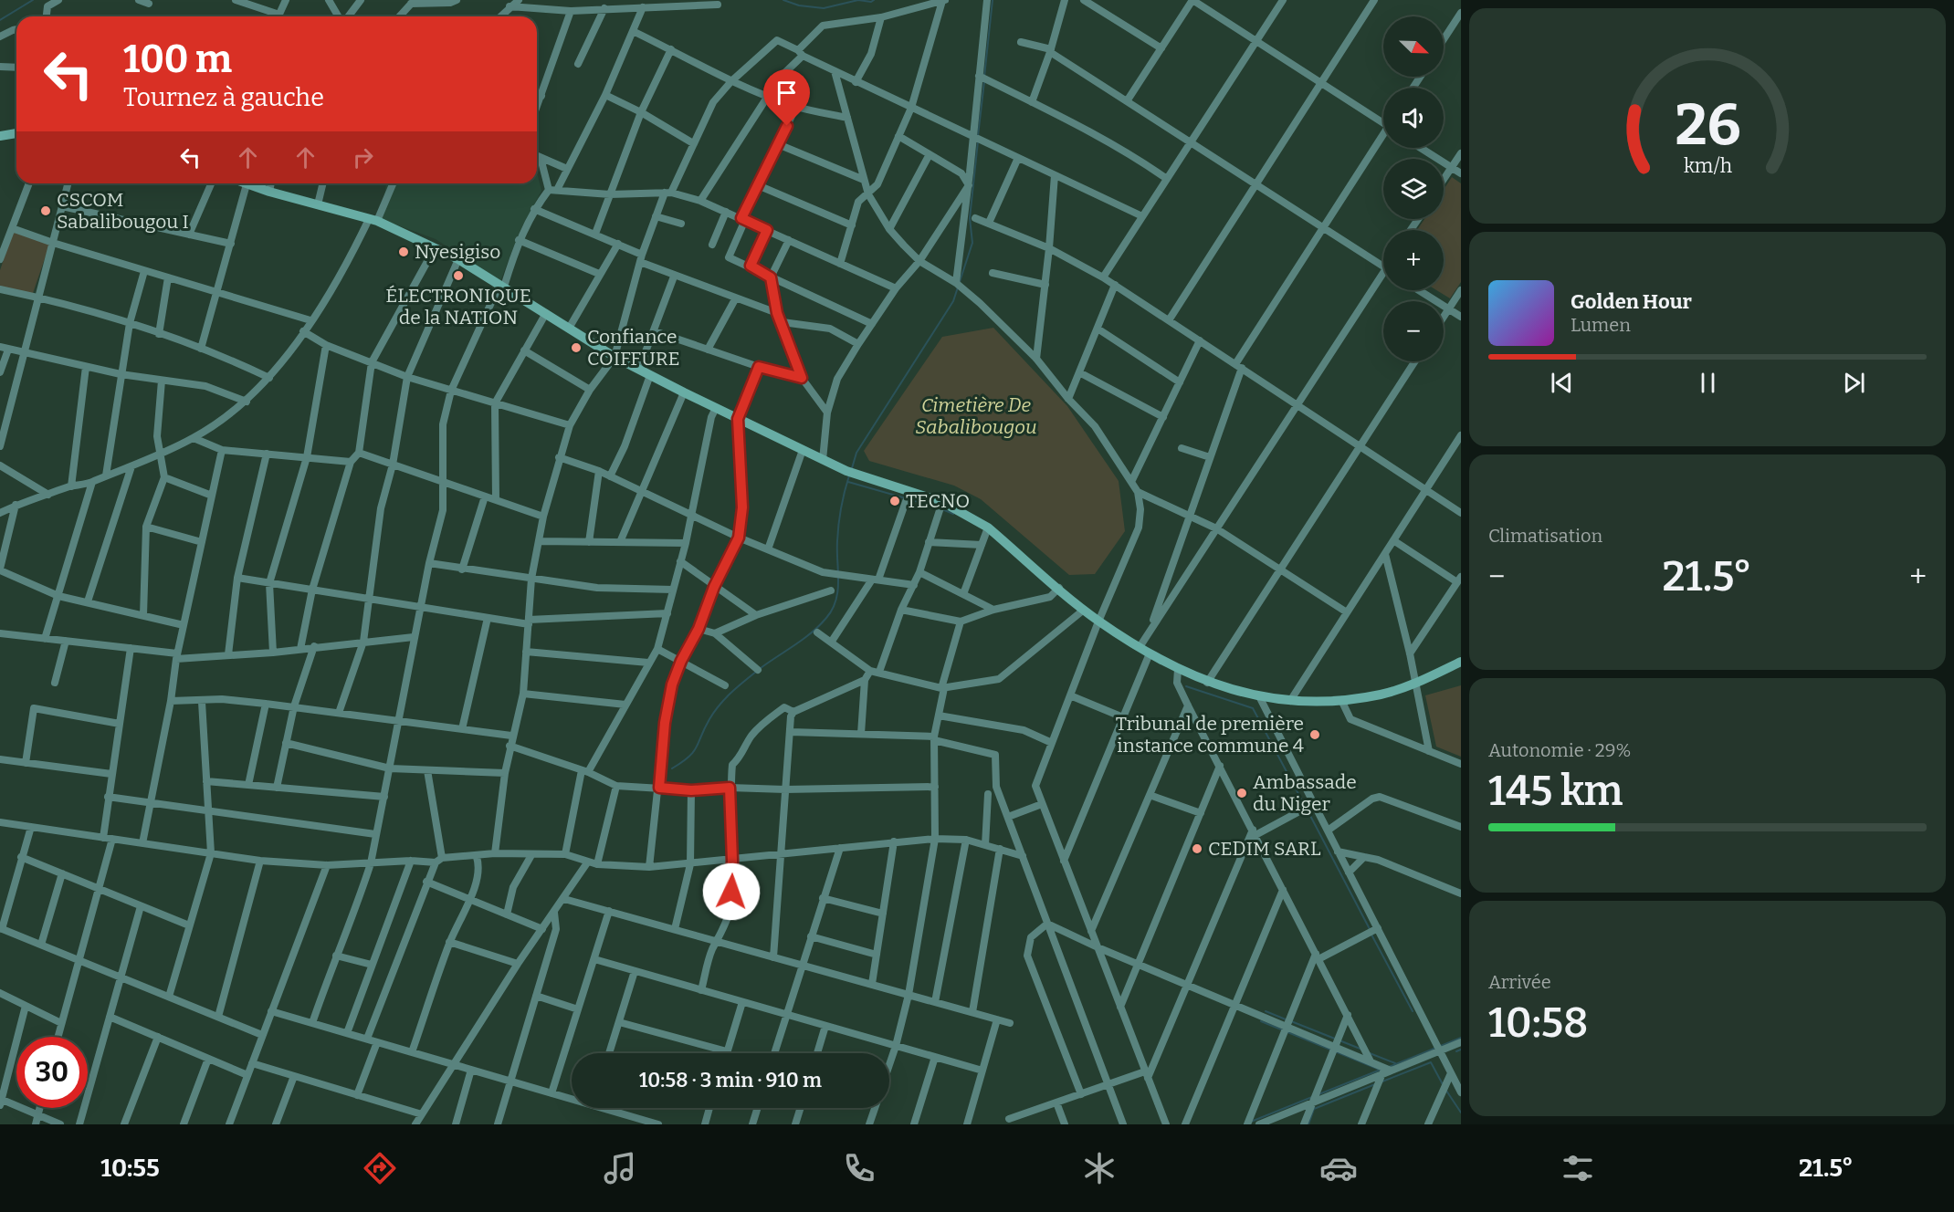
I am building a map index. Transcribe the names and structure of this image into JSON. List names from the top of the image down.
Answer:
{
  "parks": ["Cimetière De Sabalibougou"],
  "places": [
    "CSCOM Sabalibougou I",
    "Nyesigiso",
    "ÉLECTRONIQUE de la NATION",
    "Confiance COIFFURE",
    "TECNO",
    "Tribunal de première instance commune 4",
    "Ambassade du Niger",
    "CEDIM SARL"
  ],
  "north": "bottom right",
  "page": {
    "map_buttons": ["+", "−"],
    "turn": ["100 m", "Tournez à gauche"],
    "song": ["Golden Hour", "Lumen"],
    "tile": [
      "Climatisation",
      ["Autonomie · 29%", "145 km"],
      ["Arrivée", "10:58"]
    ],
    "heat": ["−", "21.5°", "+"],
    "limit": "30",
    "trip": "10:58 · 3 min · 910 m",
    "tabs": ["10:55", "21.5°"],
    "gauge": ["26", "km/h"]
  }
}
